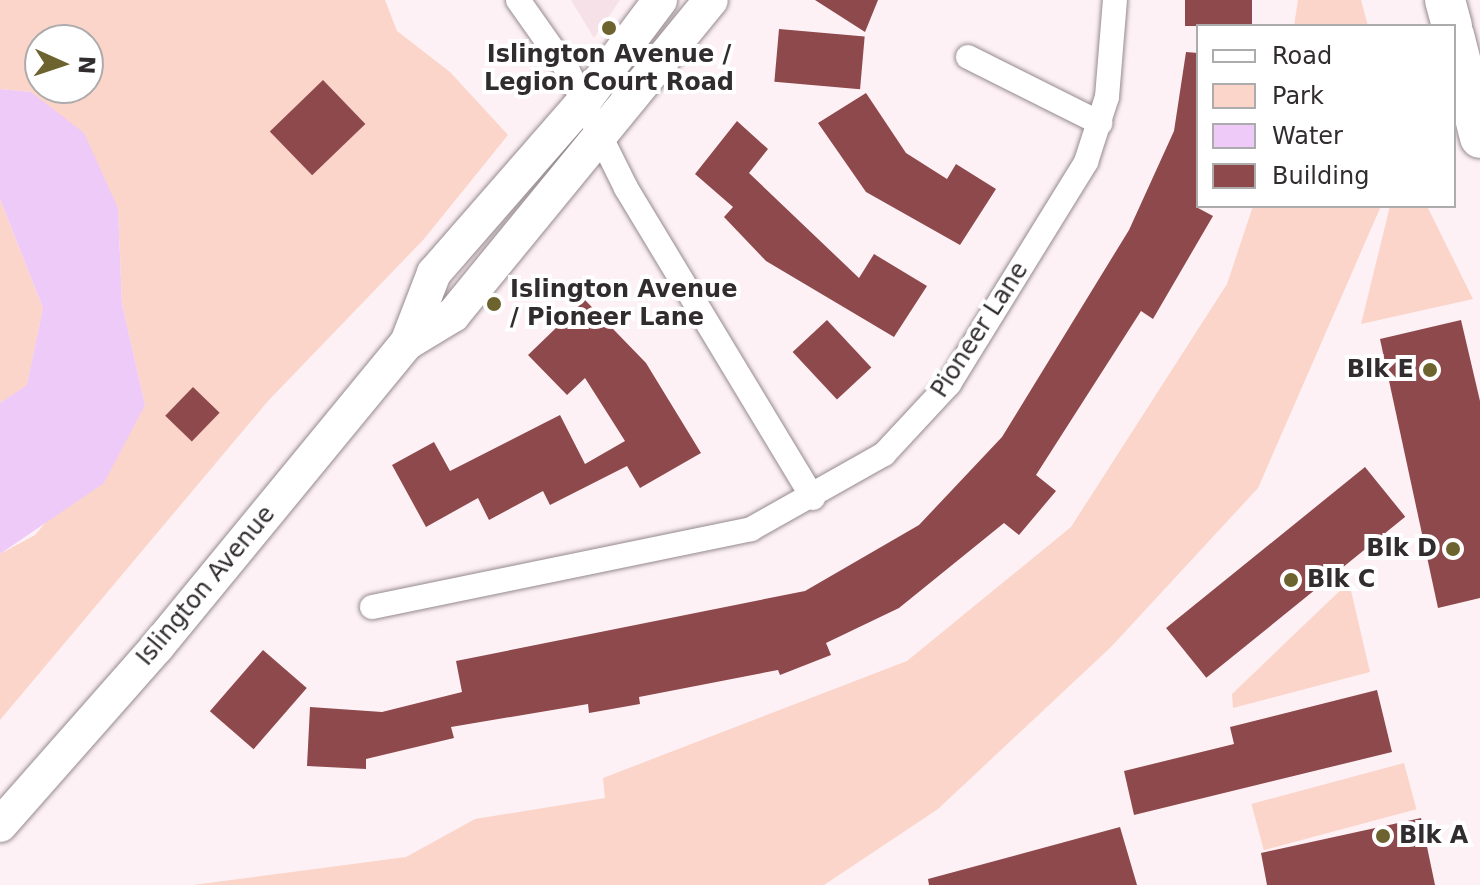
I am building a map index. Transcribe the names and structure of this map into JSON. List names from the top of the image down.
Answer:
{
  "streets": {
    "main road": ["Islington Avenue"],
    "street": ["Pioneer Lane"]
  },
  "places": [
    "Islington Avenue / Legion Court Road",
    "Islington Avenue / Pioneer Lane",
    "Blk E",
    "Blk D",
    "Blk C",
    "Blk A"
  ],
  "legend": [
    "Road",
    "Park",
    "Water",
    "Building"
  ],
  "north": "right"
}
